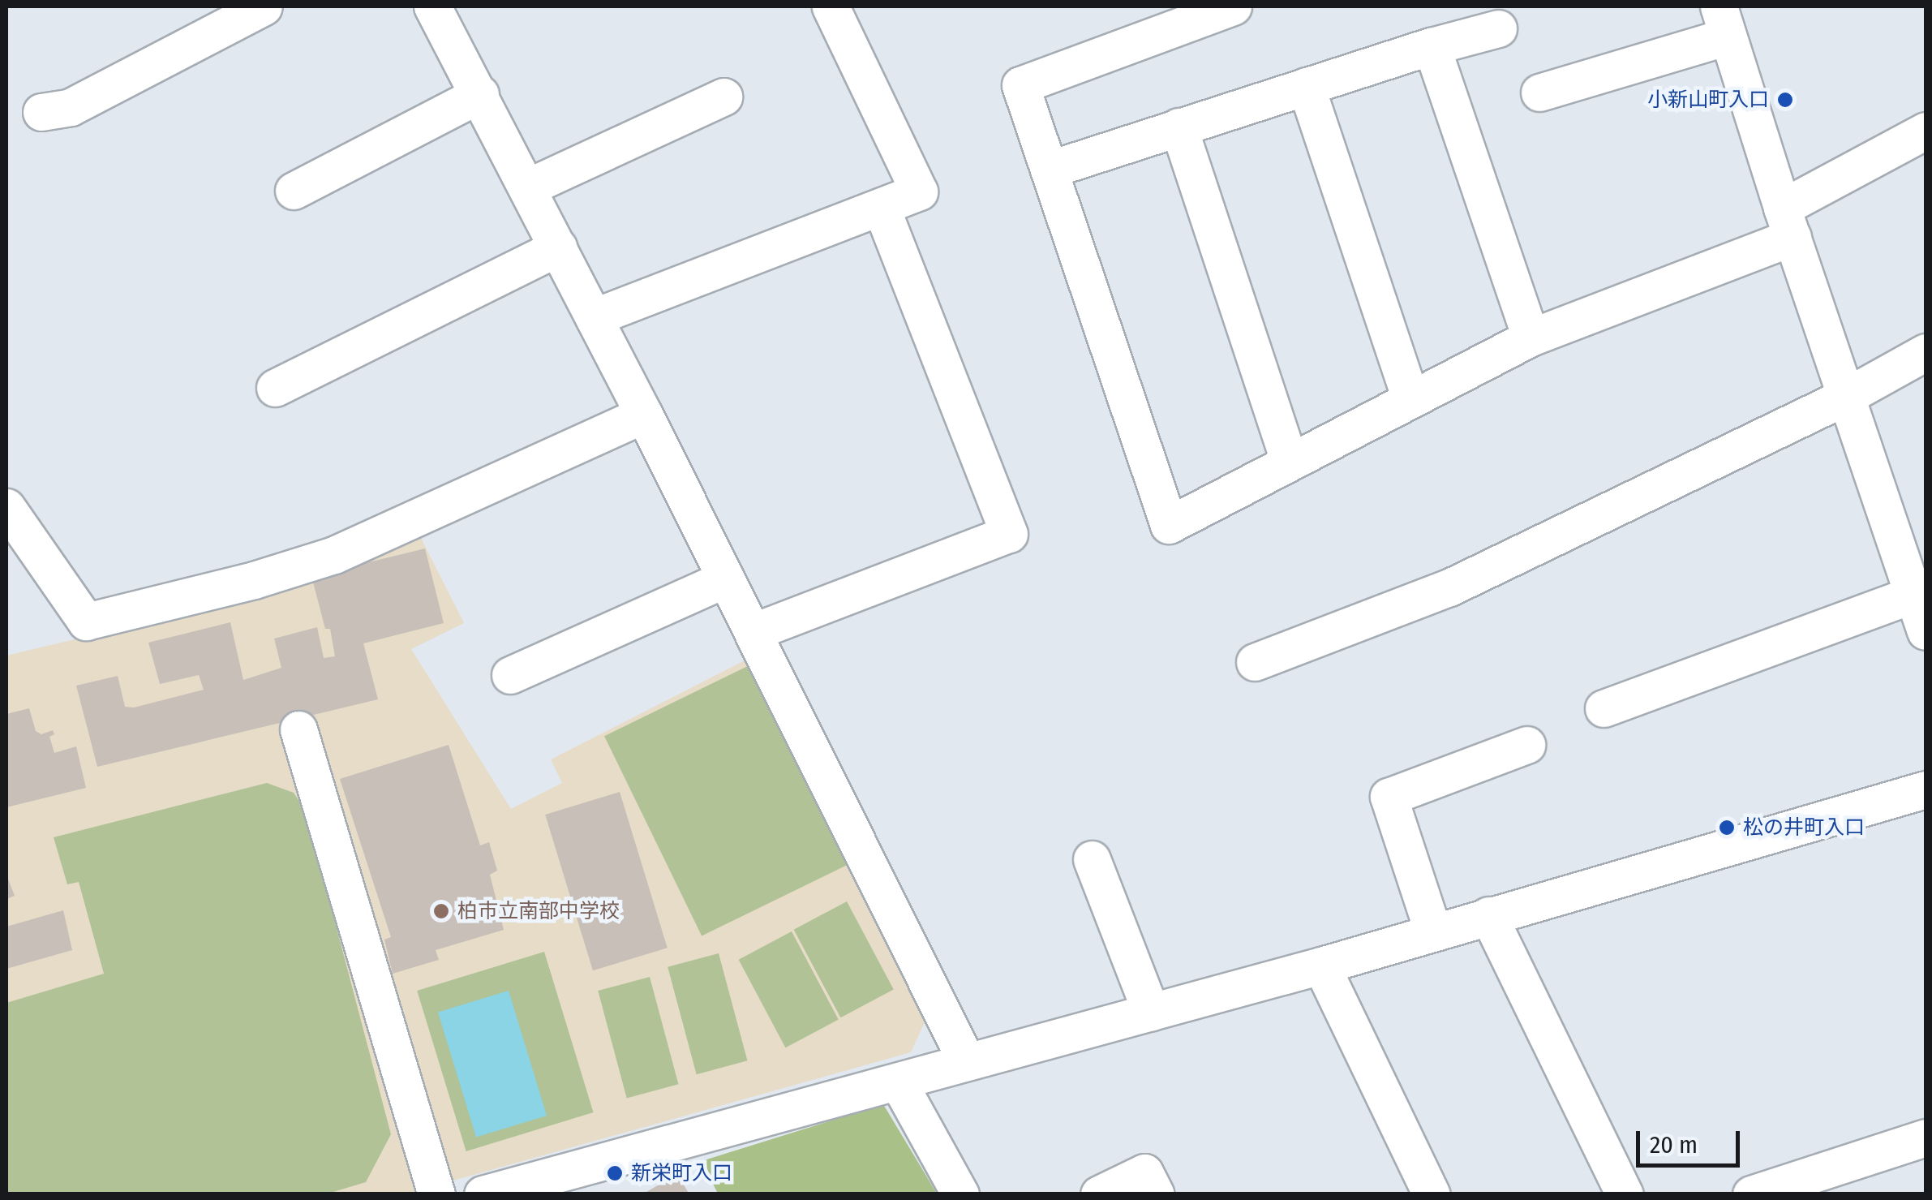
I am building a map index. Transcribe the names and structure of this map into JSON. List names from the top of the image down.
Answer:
{
  "places": [
    "小新山町入口",
    "松の井町入口",
    "柏市立南部中学校",
    "新栄町入口"
  ],
  "scale_bar": "20 m"
}
